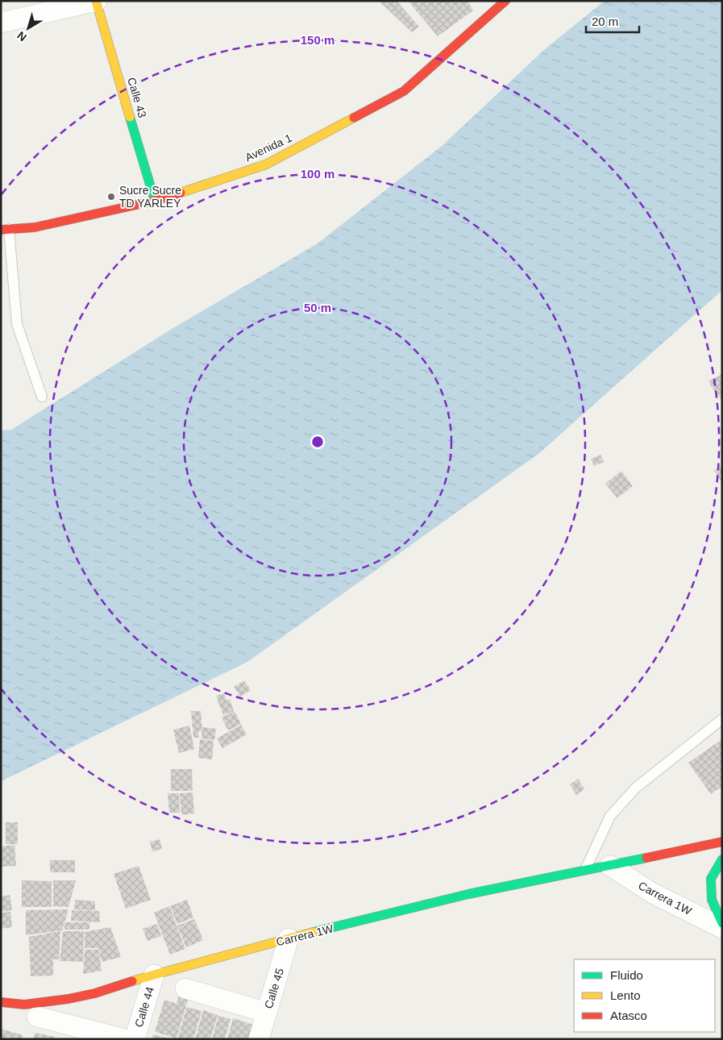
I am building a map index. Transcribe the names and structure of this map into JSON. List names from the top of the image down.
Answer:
{
  "streets": {
    "street": [
      "Calle 43",
      "Avenida 1",
      "Carrera 1W",
      "Calle 45",
      "Calle 44"
    ]
  },
  "crossings": [
    ["Calle 43", "Avenida 1"],
    ["Carrera 1W", "Calle 45"],
    ["Carrera 1W", "Calle 44"]
  ],
  "places": ["Sucre Sucre TD YARLEY"],
  "legend": ["Fluido", "Lento", "Atasco"],
  "scale_bar": "20 m",
  "north": "bottom left",
  "rings": ["150 m", "100 m", "50 m"]
}
